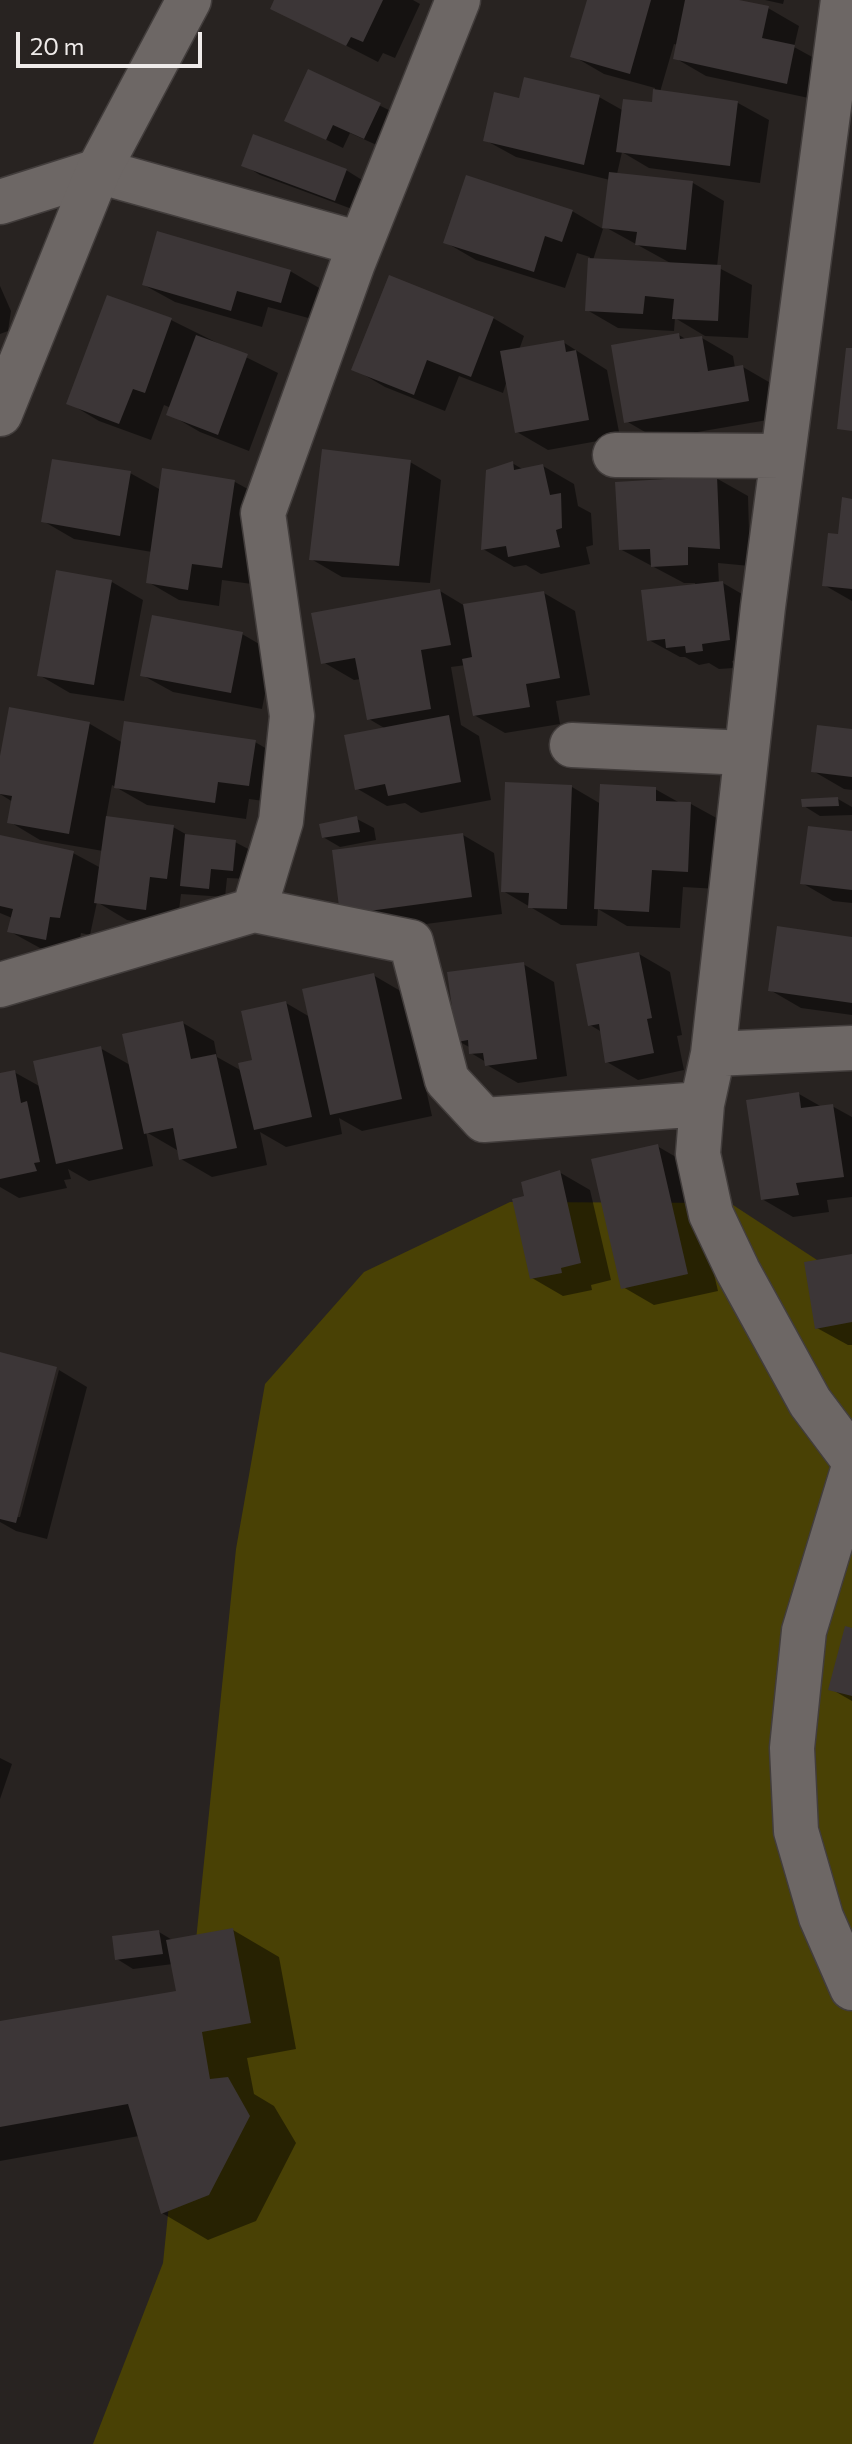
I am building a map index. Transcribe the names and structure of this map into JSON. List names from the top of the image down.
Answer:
{
  "scale_bar": "20 m"
}
